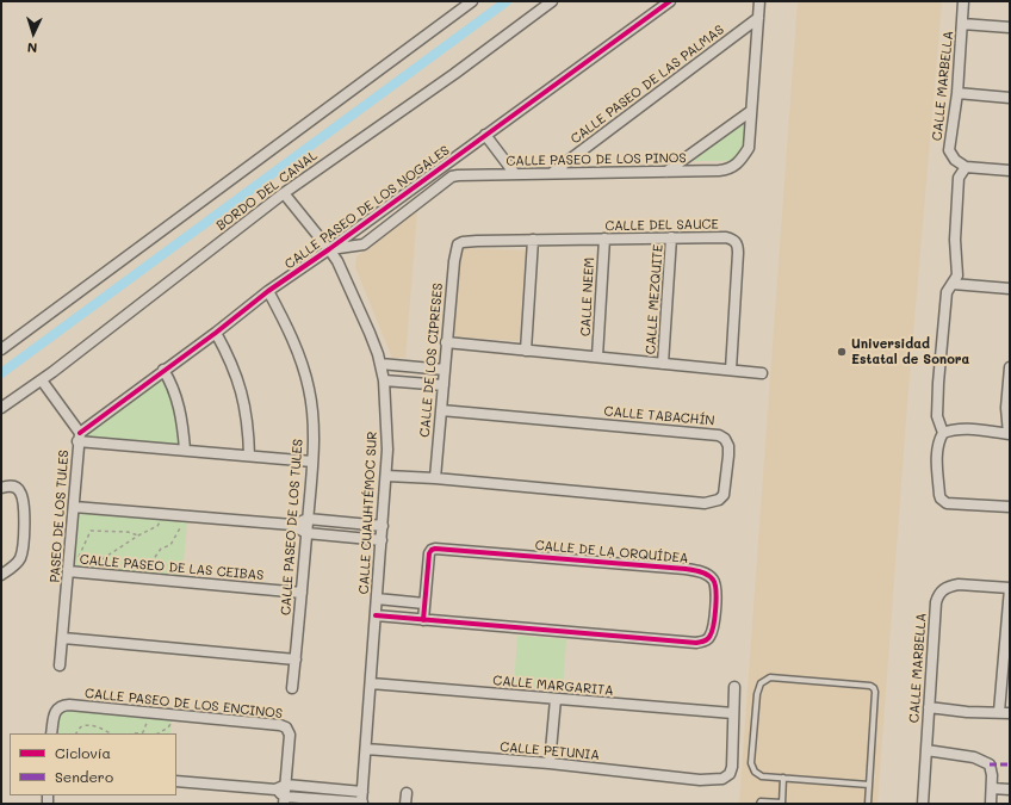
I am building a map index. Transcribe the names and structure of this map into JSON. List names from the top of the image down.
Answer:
{
  "streets": {
    "street": [
      "CALLE PASEO DE LAS PALMAS",
      "CALLE MARBELLA",
      "CALLE PASEO DE LOS PINOS",
      "BORDO DEL CANAL",
      "CALLE PASEO DE LOS NOGALES",
      "CALLE DEL SAUCE",
      "CALLE NEEM",
      "CALLE MEZQUITE",
      "CALLE DE LOS CIPRESES",
      "CALLE TABACHÍN",
      "CALLE CUAUHTÉMOC SUR",
      "PASEO DE LOS TULES",
      "CALLE PASEO DE LOS TULES",
      "CALLE DE LA ORQUÍDEA",
      "CALLE PASEO DE LAS CEIBAS",
      "CALLE MARGARITA",
      "CALLE PASEO DE LOS ENCINOS",
      "CALLE PETUNIA"
    ]
  },
  "crossings": [
    ["CALLE PASEO DE LAS PALMAS", "CALLE PASEO DE LOS PINOS"],
    ["CALLE PASEO DE LOS PINOS", "CALLE PASEO DE LOS NOGALES"],
    ["BORDO DEL CANAL", "CALLE CUAUHTÉMOC SUR"],
    ["BORDO DEL CANAL", "PASEO DE LOS TULES"],
    ["CALLE PASEO DE LOS NOGALES", "CALLE CUAUHTÉMOC SUR"],
    ["CALLE PASEO DE LOS NOGALES", "PASEO DE LOS TULES"],
    ["CALLE PASEO DE LOS NOGALES", "CALLE PASEO DE LOS TULES"],
    ["CALLE DEL SAUCE", "CALLE NEEM"],
    ["CALLE DEL SAUCE", "CALLE MEZQUITE"],
    ["CALLE DEL SAUCE", "CALLE DE LOS CIPRESES"],
    ["CALLE DE LOS CIPRESES", "CALLE TABACHÍN"],
    ["CALLE CUAUHTÉMOC SUR", "CALLE DE LA ORQUÍDEA"],
    ["CALLE CUAUHTÉMOC SUR", "CALLE MARGARITA"],
    ["CALLE CUAUHTÉMOC SUR", "CALLE PETUNIA"],
    ["PASEO DE LOS TULES", "CALLE PASEO DE LAS CEIBAS"],
    ["CALLE PASEO DE LOS TULES", "CALLE PASEO DE LAS CEIBAS"],
    ["CALLE MARGARITA", "CALLE PETUNIA"]
  ],
  "places": ["Universidad Estatal de Sonora"],
  "legend": ["Ciclovía", "Sendero"],
  "north": "bottom"
}
